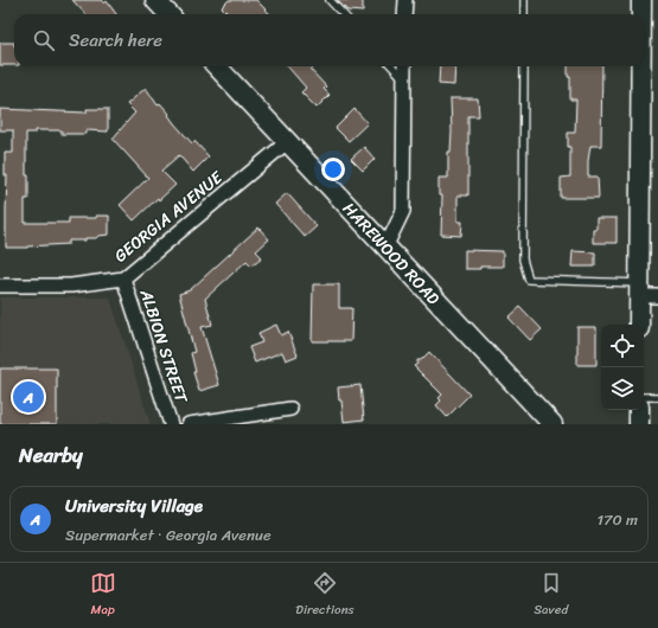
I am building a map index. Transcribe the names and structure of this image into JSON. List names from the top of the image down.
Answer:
{
  "streets": {
    "street": ["GEORGIA AVENUE", "HAREWOOD ROAD", "ALBION STREET"]
  },
  "crossings": [
    ["GEORGIA AVENUE", "HAREWOOD ROAD"],
    ["GEORGIA AVENUE", "ALBION STREET"]
  ],
  "page": {
    "search": "Search here",
    "pins": "A",
    "heading": "Nearby",
    "list": [
      {
        "mark": "A",
        "name": "University Village",
        "note": "Supermarket · Georgia Avenue",
        "value": "170 m"
      }
    ],
    "nav": ["Map", "Directions", "Saved"]
  }
}
